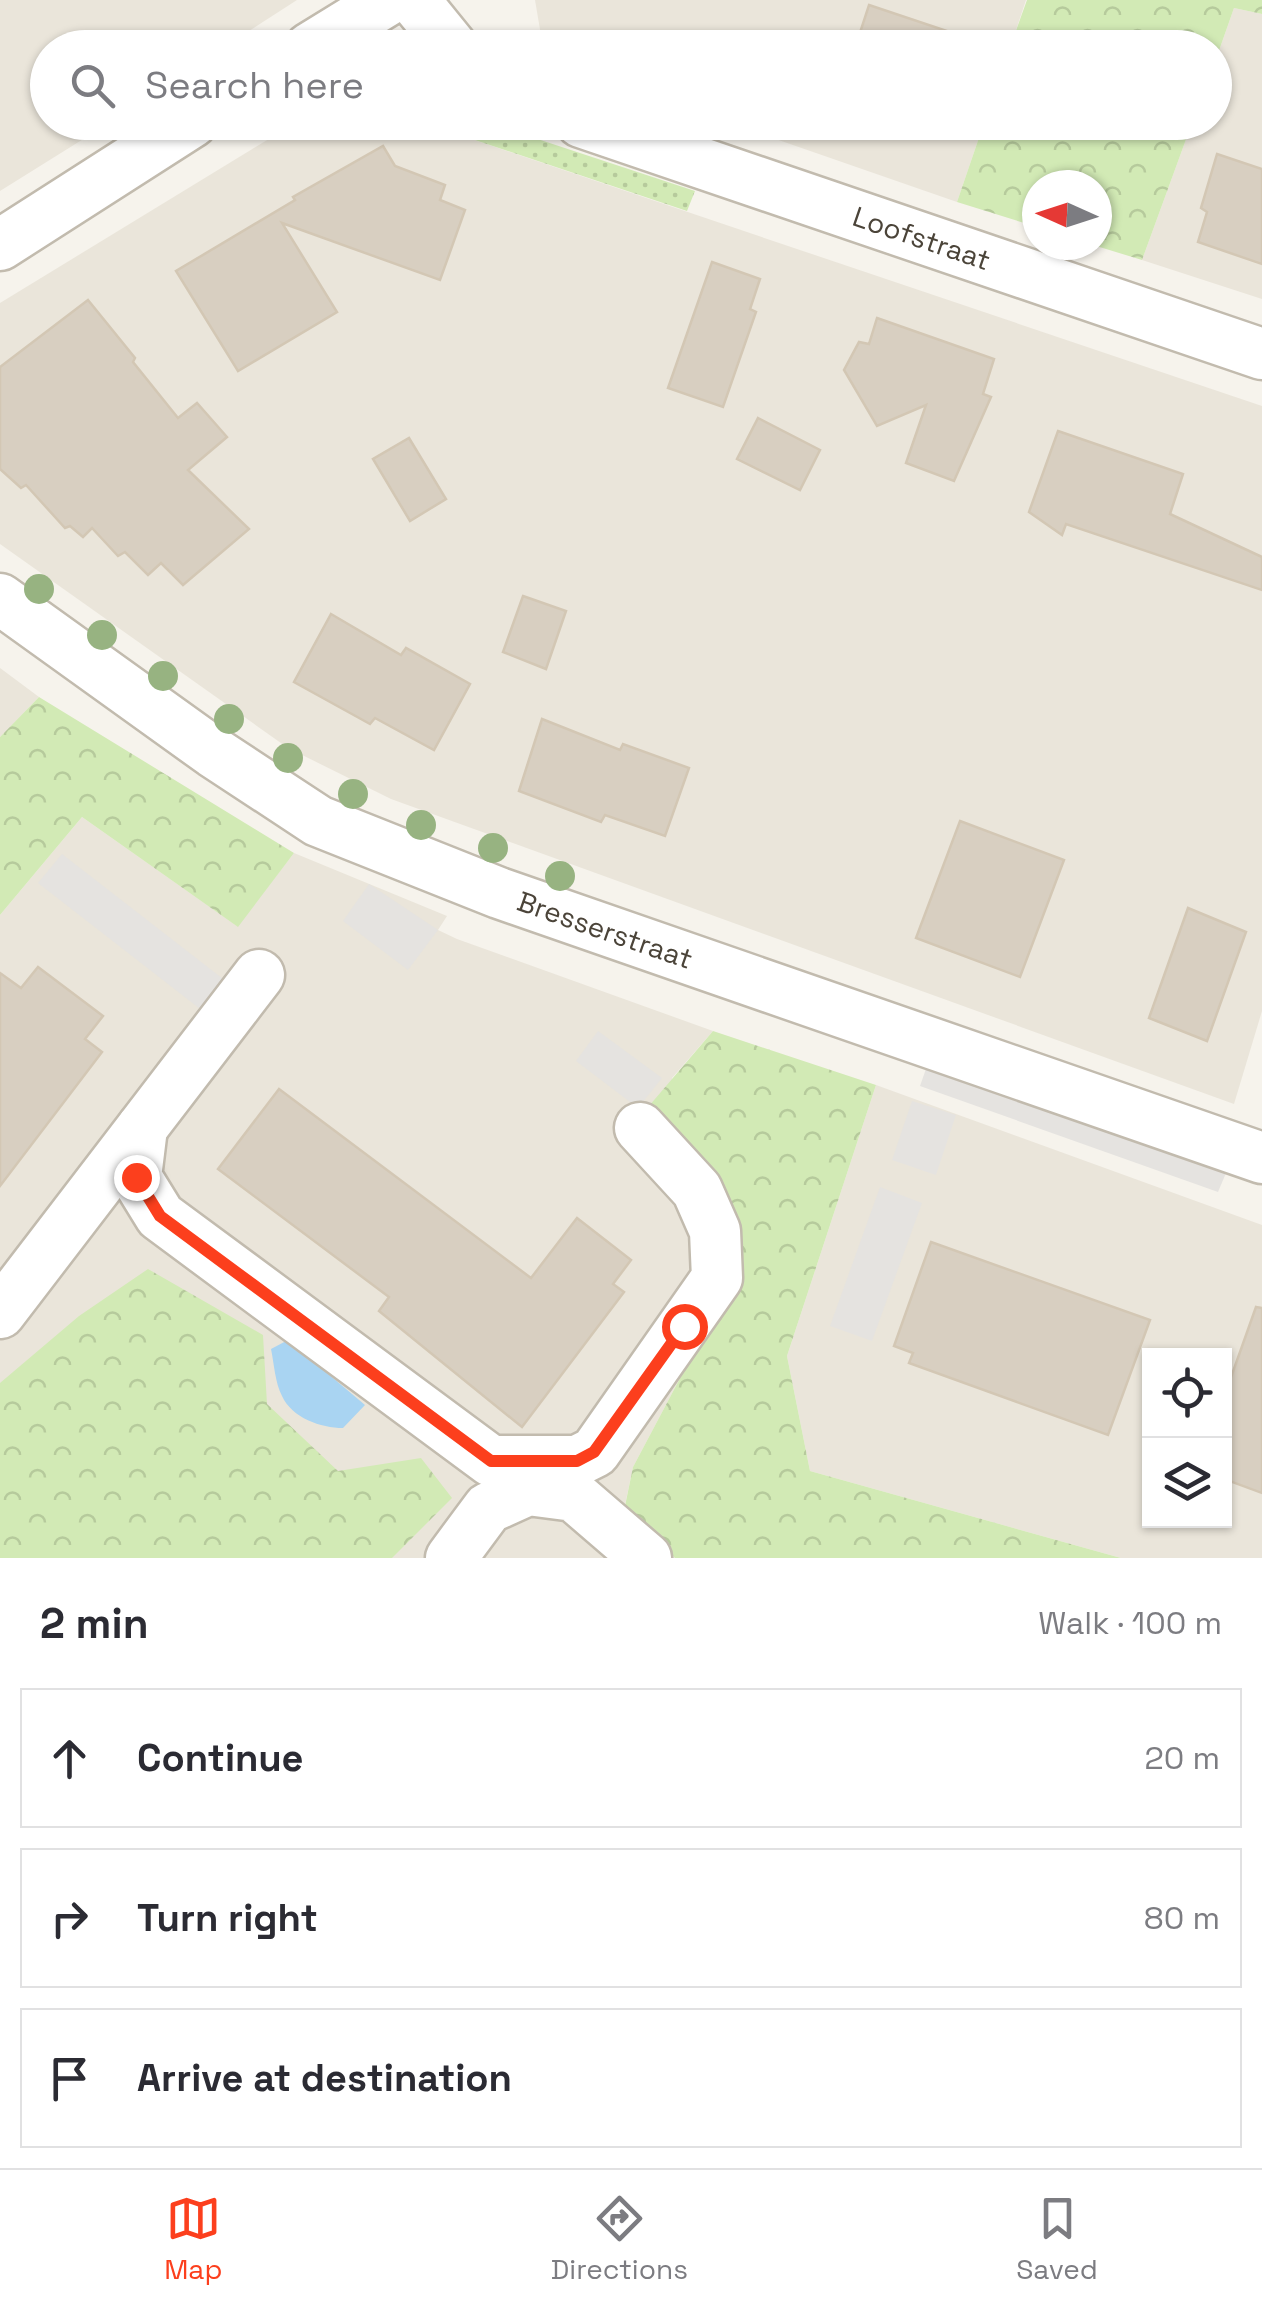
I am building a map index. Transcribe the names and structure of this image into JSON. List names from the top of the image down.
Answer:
{
  "streets": {
    "street": ["Loofstraat", "Bresserstraat"]
  },
  "north": "left",
  "page": {
    "search": "Search here",
    "heading": ["2 min", "Walk · 100 m"],
    "list": [
      ["Continue", "20 m"],
      ["Turn right", "80 m"],
      "Arrive at destination"
    ],
    "nav": ["Map", "Directions", "Saved"]
  }
}
